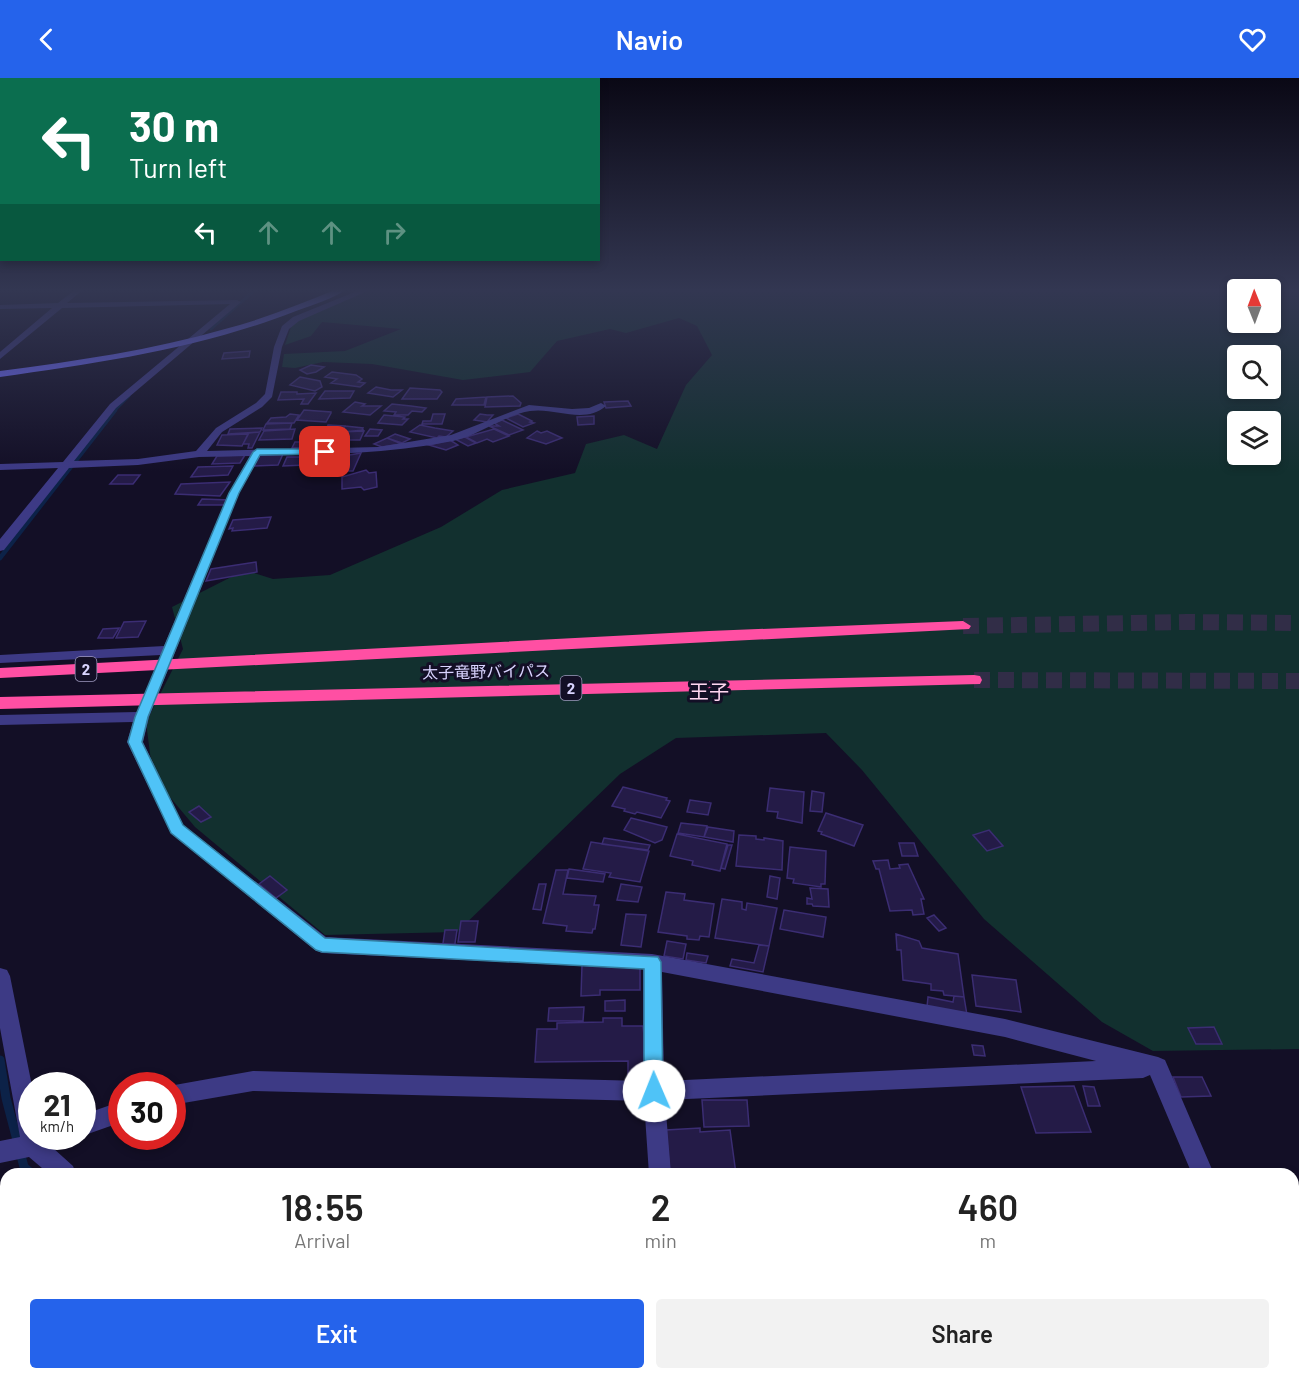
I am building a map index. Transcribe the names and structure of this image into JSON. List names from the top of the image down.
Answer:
{
  "streets": {
    "highway": ["2", "太子竜野バイパス"]
  },
  "districts": ["王子"],
  "north": "top",
  "page": {
    "header": "Navio",
    "turn": ["30 m", "Turn left"],
    "speed": "21 km/h",
    "limit": "30",
    "eta": [
      "18:55",
      "Arrival",
      "2",
      "min",
      "460",
      "m"
    ],
    "buttons": ["Exit", "Share"]
  }
}
